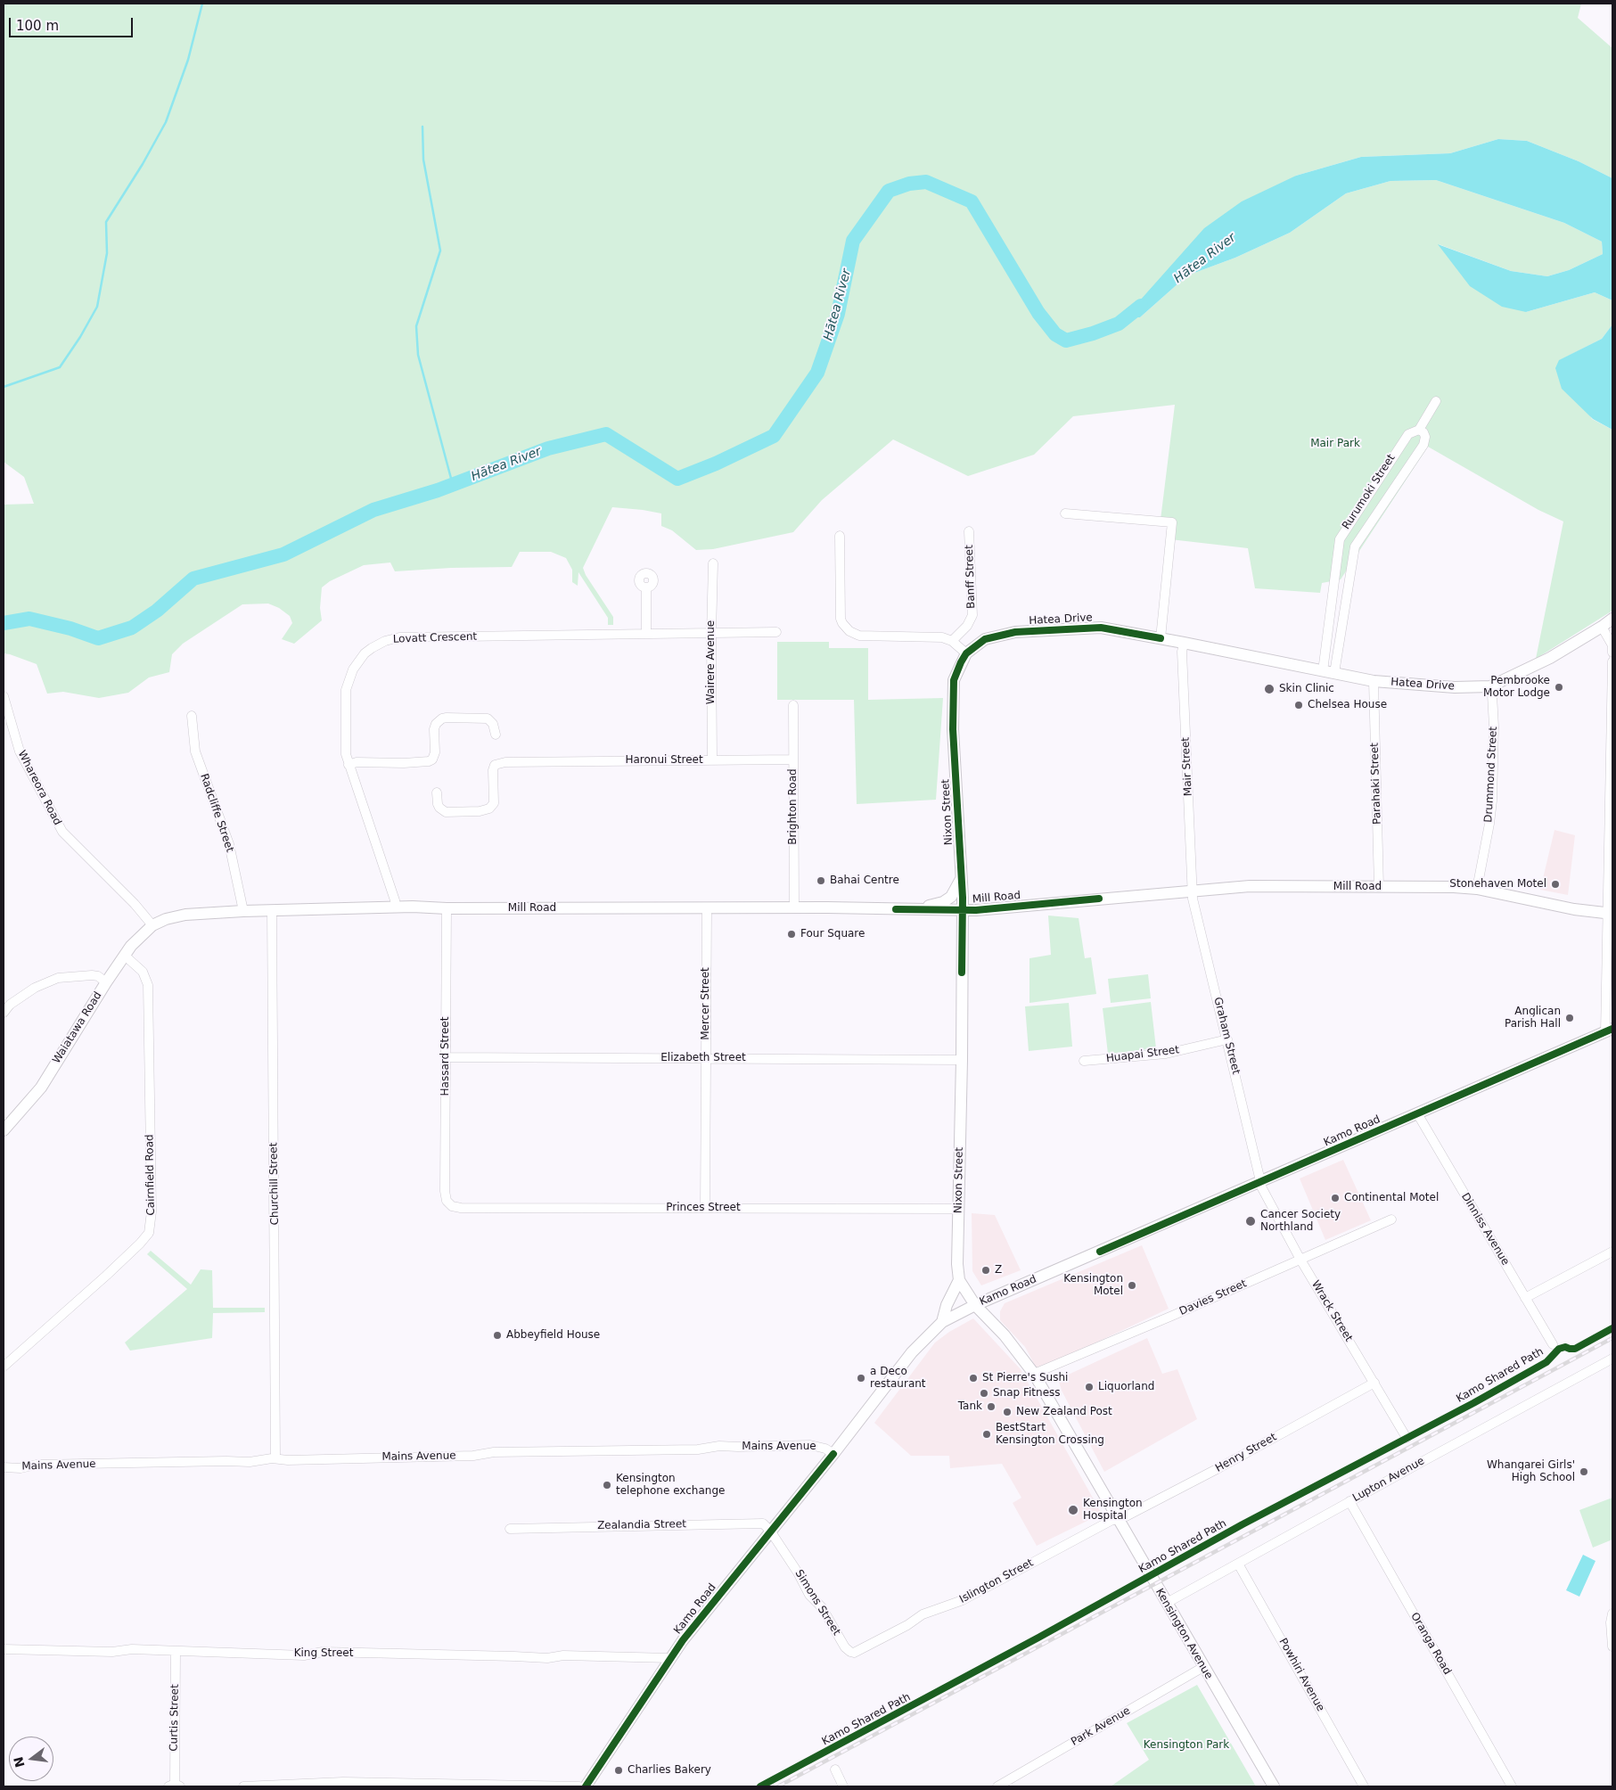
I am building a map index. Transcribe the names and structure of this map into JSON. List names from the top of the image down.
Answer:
{
  "streets": {
    "main road": [
      "Hatea Drive",
      "Nixon Street",
      "Mill Road",
      "Waiatawa Road",
      "Kamo Road",
      "Kensington Avenue"
    ],
    "street": [
      "Rurumoki Street",
      "Banff Street",
      "Lovatt Crescent",
      "Wairere Avenue",
      "Haronui Street",
      "Mair Street",
      "Drummond Street",
      "Parahaki Street",
      "Whareora Road",
      "Brighton Road",
      "Radcliffe Street",
      "Mercer Street",
      "Graham Street",
      "Huapai Street",
      "Hassard Street",
      "Elizabeth Street",
      "Cairnfield Road",
      "Churchill Street",
      "Princes Street",
      "Dinniss Avenue",
      "Davies Street",
      "Wrack Street",
      "Mains Avenue",
      "Henry Street",
      "Lupton Avenue",
      "Zealandia Street",
      "Islington Street",
      "Simons Street",
      "Oranga Road",
      "King Street",
      "Powhiri Avenue",
      "Curtis Street",
      "Park Avenue"
    ],
    "cycle path": ["Kamo Shared Path"]
  },
  "crossings": [
    ["Rurumoki Street", "Hatea Drive"],
    ["Hatea Drive", "Mair Street"],
    ["Hatea Drive", "Drummond Street"],
    ["Hatea Drive", "Parahaki Street"],
    ["Hatea Drive", "Nixon Street"],
    ["Lovatt Crescent", "Wairere Avenue"],
    ["Lovatt Crescent", "Mill Road"],
    ["Wairere Avenue", "Haronui Street"],
    ["Haronui Street", "Brighton Road"],
    ["Mair Street", "Mill Road"],
    ["Mair Street", "Graham Street"],
    ["Drummond Street", "Mill Road"],
    ["Parahaki Street", "Mill Road"],
    ["Whareora Road", "Mill Road"],
    ["Whareora Road", "Waiatawa Road"],
    ["Brighton Road", "Mill Road"],
    ["Nixon Street", "Mill Road"],
    ["Nixon Street", "Elizabeth Street"],
    ["Nixon Street", "Kamo Road"],
    ["Nixon Street", "Princes Street"],
    ["Nixon Street", "Kensington Avenue"],
    ["Radcliffe Street", "Mill Road"],
    ["Mill Road", "Mercer Street"],
    ["Mill Road", "Waiatawa Road"],
    ["Mill Road", "Graham Street"],
    ["Mill Road", "Hassard Street"],
    ["Mill Road", "Churchill Street"],
    ["Mercer Street", "Elizabeth Street"],
    ["Mercer Street", "Princes Street"],
    ["Waiatawa Road", "Cairnfield Road"],
    ["Graham Street", "Huapai Street"],
    ["Graham Street", "Kamo Road"],
    ["Graham Street", "Wrack Street"],
    ["Hassard Street", "Elizabeth Street"],
    ["Hassard Street", "Princes Street"],
    ["Kamo Road", "Dinniss Avenue"],
    ["Kamo Road", "Wrack Street"],
    ["Kamo Road", "Mains Avenue"],
    ["Kamo Road", "Zealandia Street"],
    ["Kamo Road", "Simons Street"],
    ["Kamo Road", "Kensington Avenue"],
    ["Kamo Road", "King Street"],
    ["Churchill Street", "Mains Avenue"],
    ["Davies Street", "Wrack Street"],
    ["Davies Street", "Kensington Avenue"],
    ["Wrack Street", "Henry Street"],
    ["Henry Street", "Islington Street"],
    ["Henry Street", "Kensington Avenue"],
    ["Lupton Avenue", "Kensington Avenue"],
    ["Lupton Avenue", "Oranga Road"],
    ["Lupton Avenue", "Powhiri Avenue"],
    ["Zealandia Street", "Simons Street"],
    ["Islington Street", "Simons Street"],
    ["Islington Street", "Kensington Avenue"],
    ["Kensington Avenue", "Park Avenue"],
    ["King Street", "Curtis Street"]
  ],
  "water": ["Hātea River"],
  "parks": ["Mair Park", "Kensington Park"],
  "places": [
    "Pembrooke Motor Lodge",
    "Skin Clinic",
    "Chelsea House",
    "Bahai Centre",
    "Stonehaven Motel",
    "Four Square",
    "Anglican Parish Hall",
    "Continental Motel",
    "Cancer Society Northland",
    "Z",
    "Kensington Motel",
    "Abbeyfield House",
    "a Deco restaurant",
    "St Pierre's Sushi",
    "Liquorland",
    "Snap Fitness",
    "Tank",
    "New Zealand Post",
    "BestStart Kensington Crossing",
    "Whangarei Girls' High School",
    "Kensington telephone exchange",
    "Kensington Hospital",
    "Charlies Bakery"
  ],
  "scale_bar": "100 m",
  "north": "left"
}
